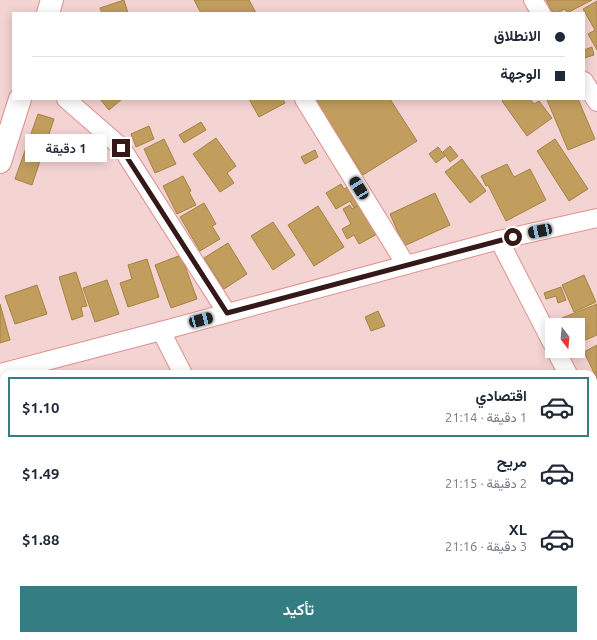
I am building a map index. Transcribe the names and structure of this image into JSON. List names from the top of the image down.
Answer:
{
  "north": "bottom",
  "page": {
    "banner": ["الانطلاق", "الوجهة"],
    "bubble": "1 دقيقة",
    "list": [
      {
        "name": "اقتصادي",
        "note": "1 دقيقة · 21:14",
        "value": "$1.10"
      },
      {
        "name": "مريح",
        "note": "2 دقيقة · 21:15",
        "value": "$1.49"
      },
      {
        "name": "XL",
        "note": "3 دقيقة · 21:16",
        "value": "$1.88"
      }
    ],
    "buttons": "تأكيد"
  }
}
